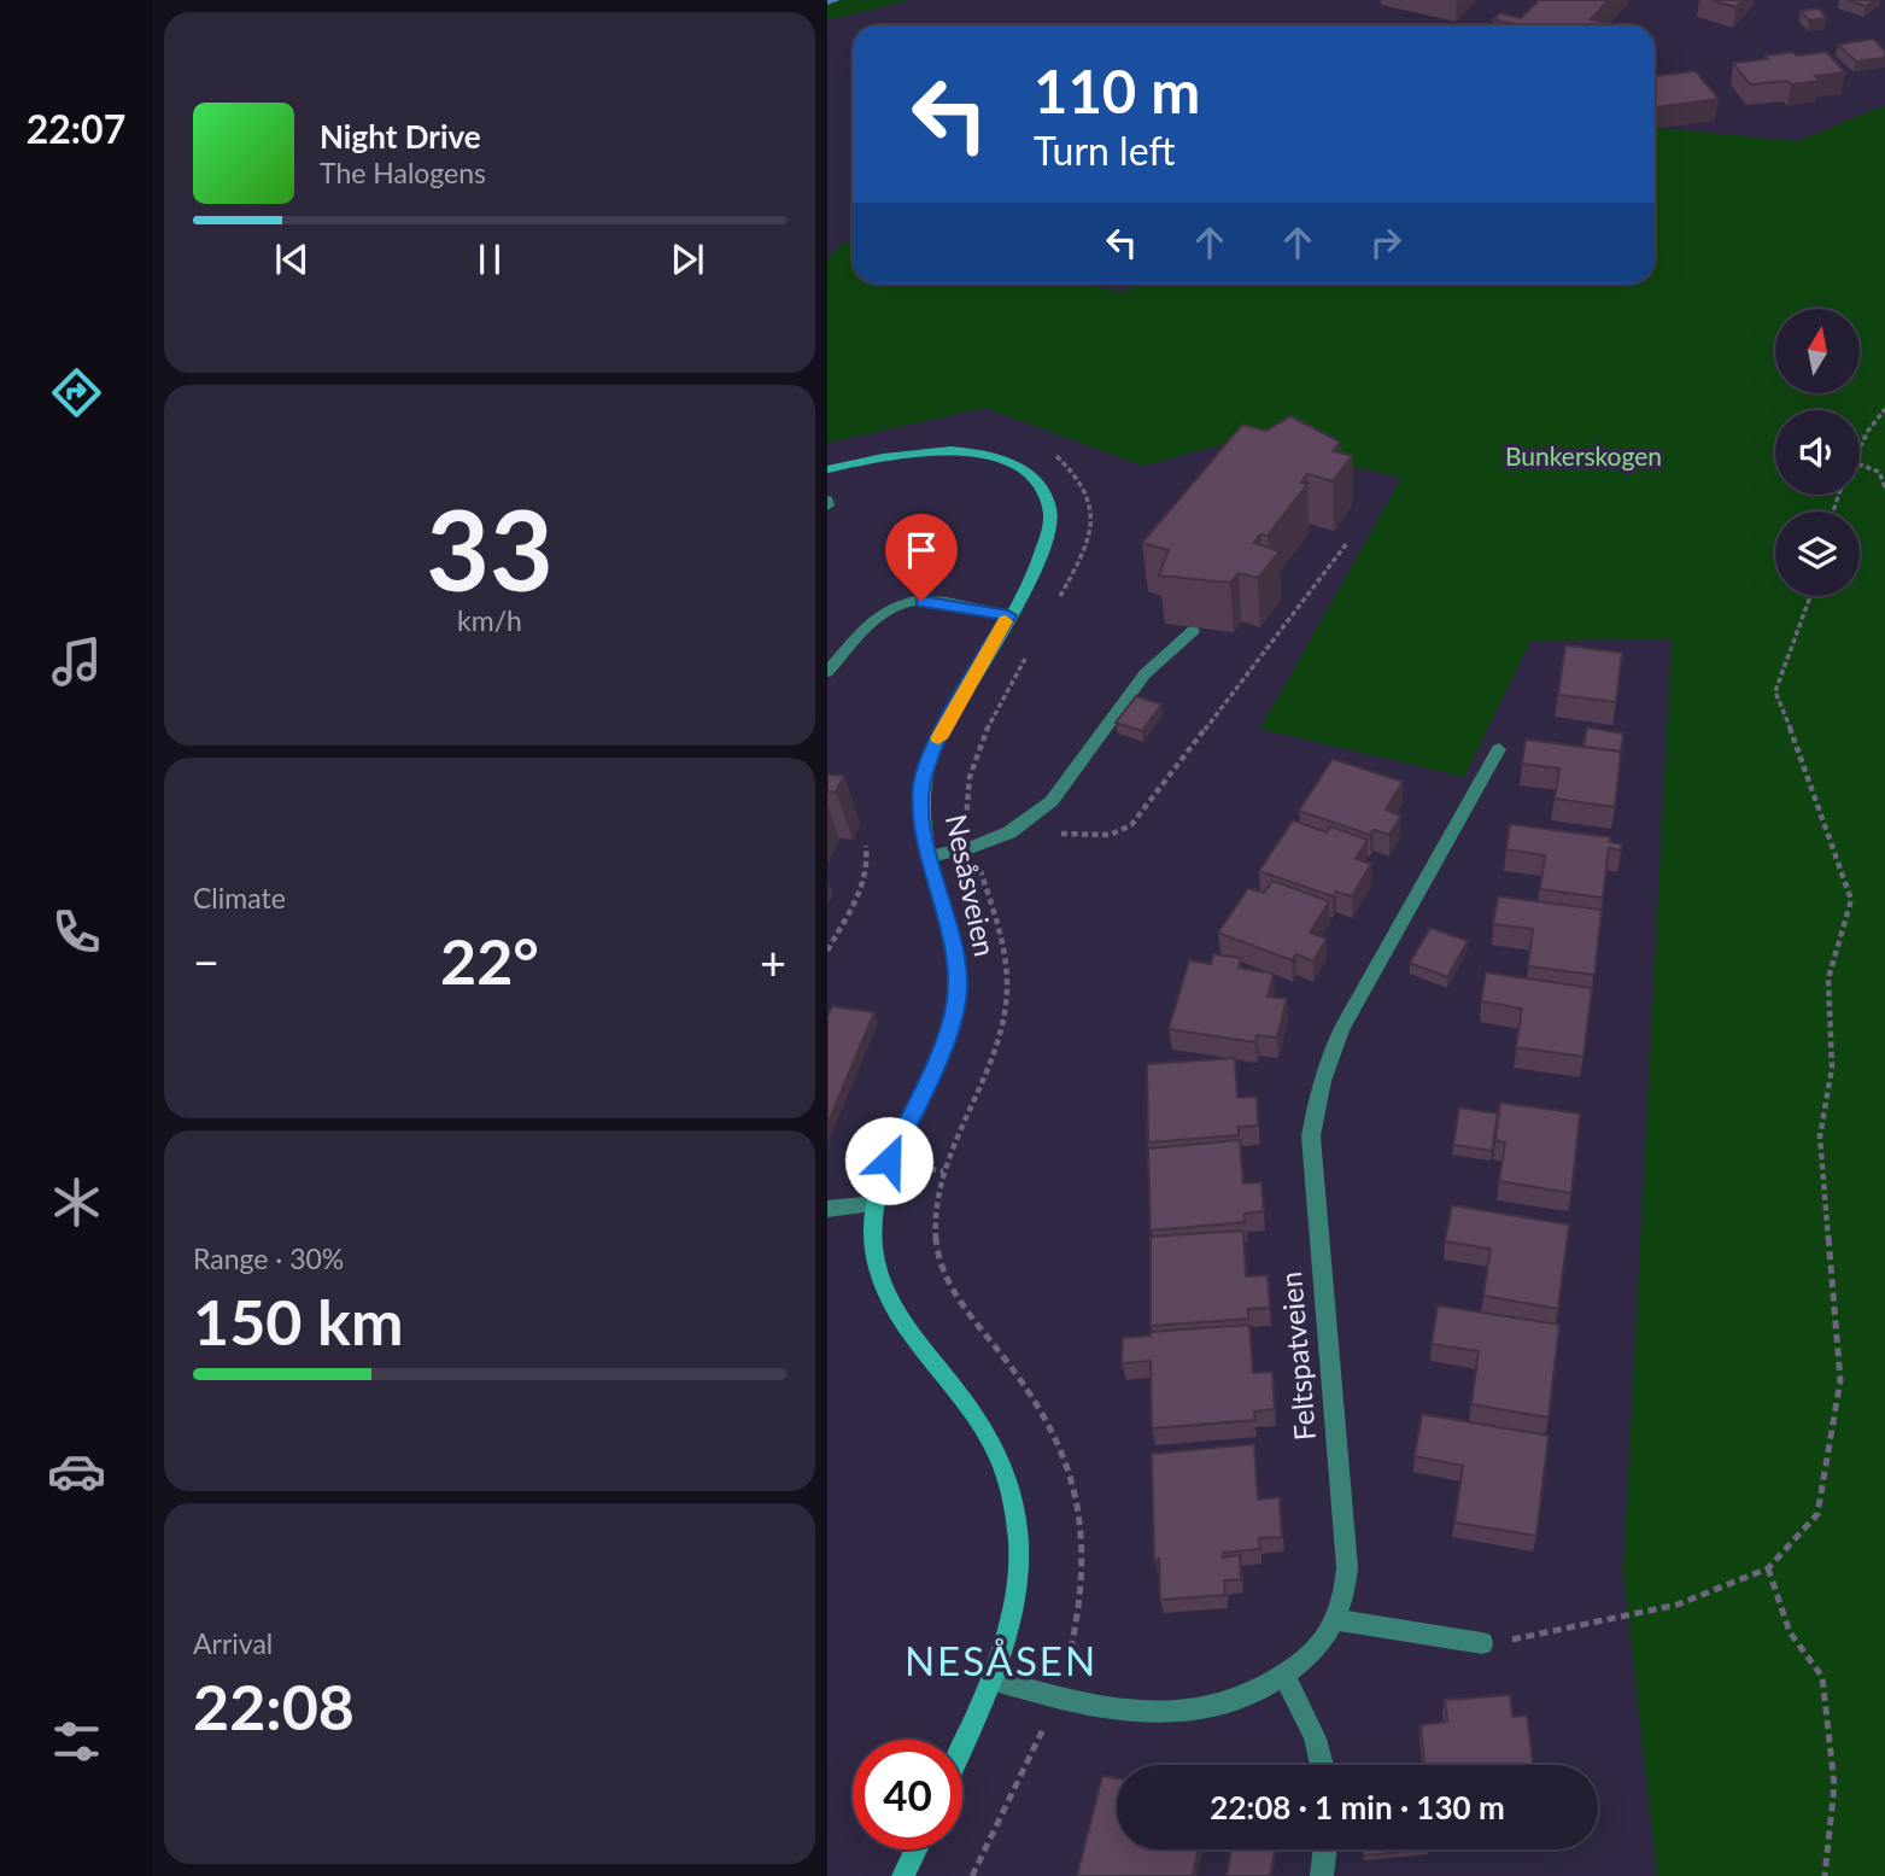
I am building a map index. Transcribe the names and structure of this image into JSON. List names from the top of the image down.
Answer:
{
  "streets": {
    "street": ["Nesåsveien", "Feltspatveien"]
  },
  "crossings": [
    ["Nesåsveien", "Feltspatveien"]
  ],
  "districts": ["NESÅSEN"],
  "parks": ["Bunkerskogen"],
  "north": "top",
  "page": {
    "tabs": "22:07",
    "turn": ["110 m", "Turn left"],
    "song": ["Night Drive", "The Halogens"],
    "tile": [
      ["33", "km/h"],
      "Climate",
      ["Range · 30%", "150 km"],
      ["Arrival", "22:08"]
    ],
    "heat": ["−", "22°", "+"],
    "limit": "40",
    "trip": "22:08 · 1 min · 130 m"
  }
}
